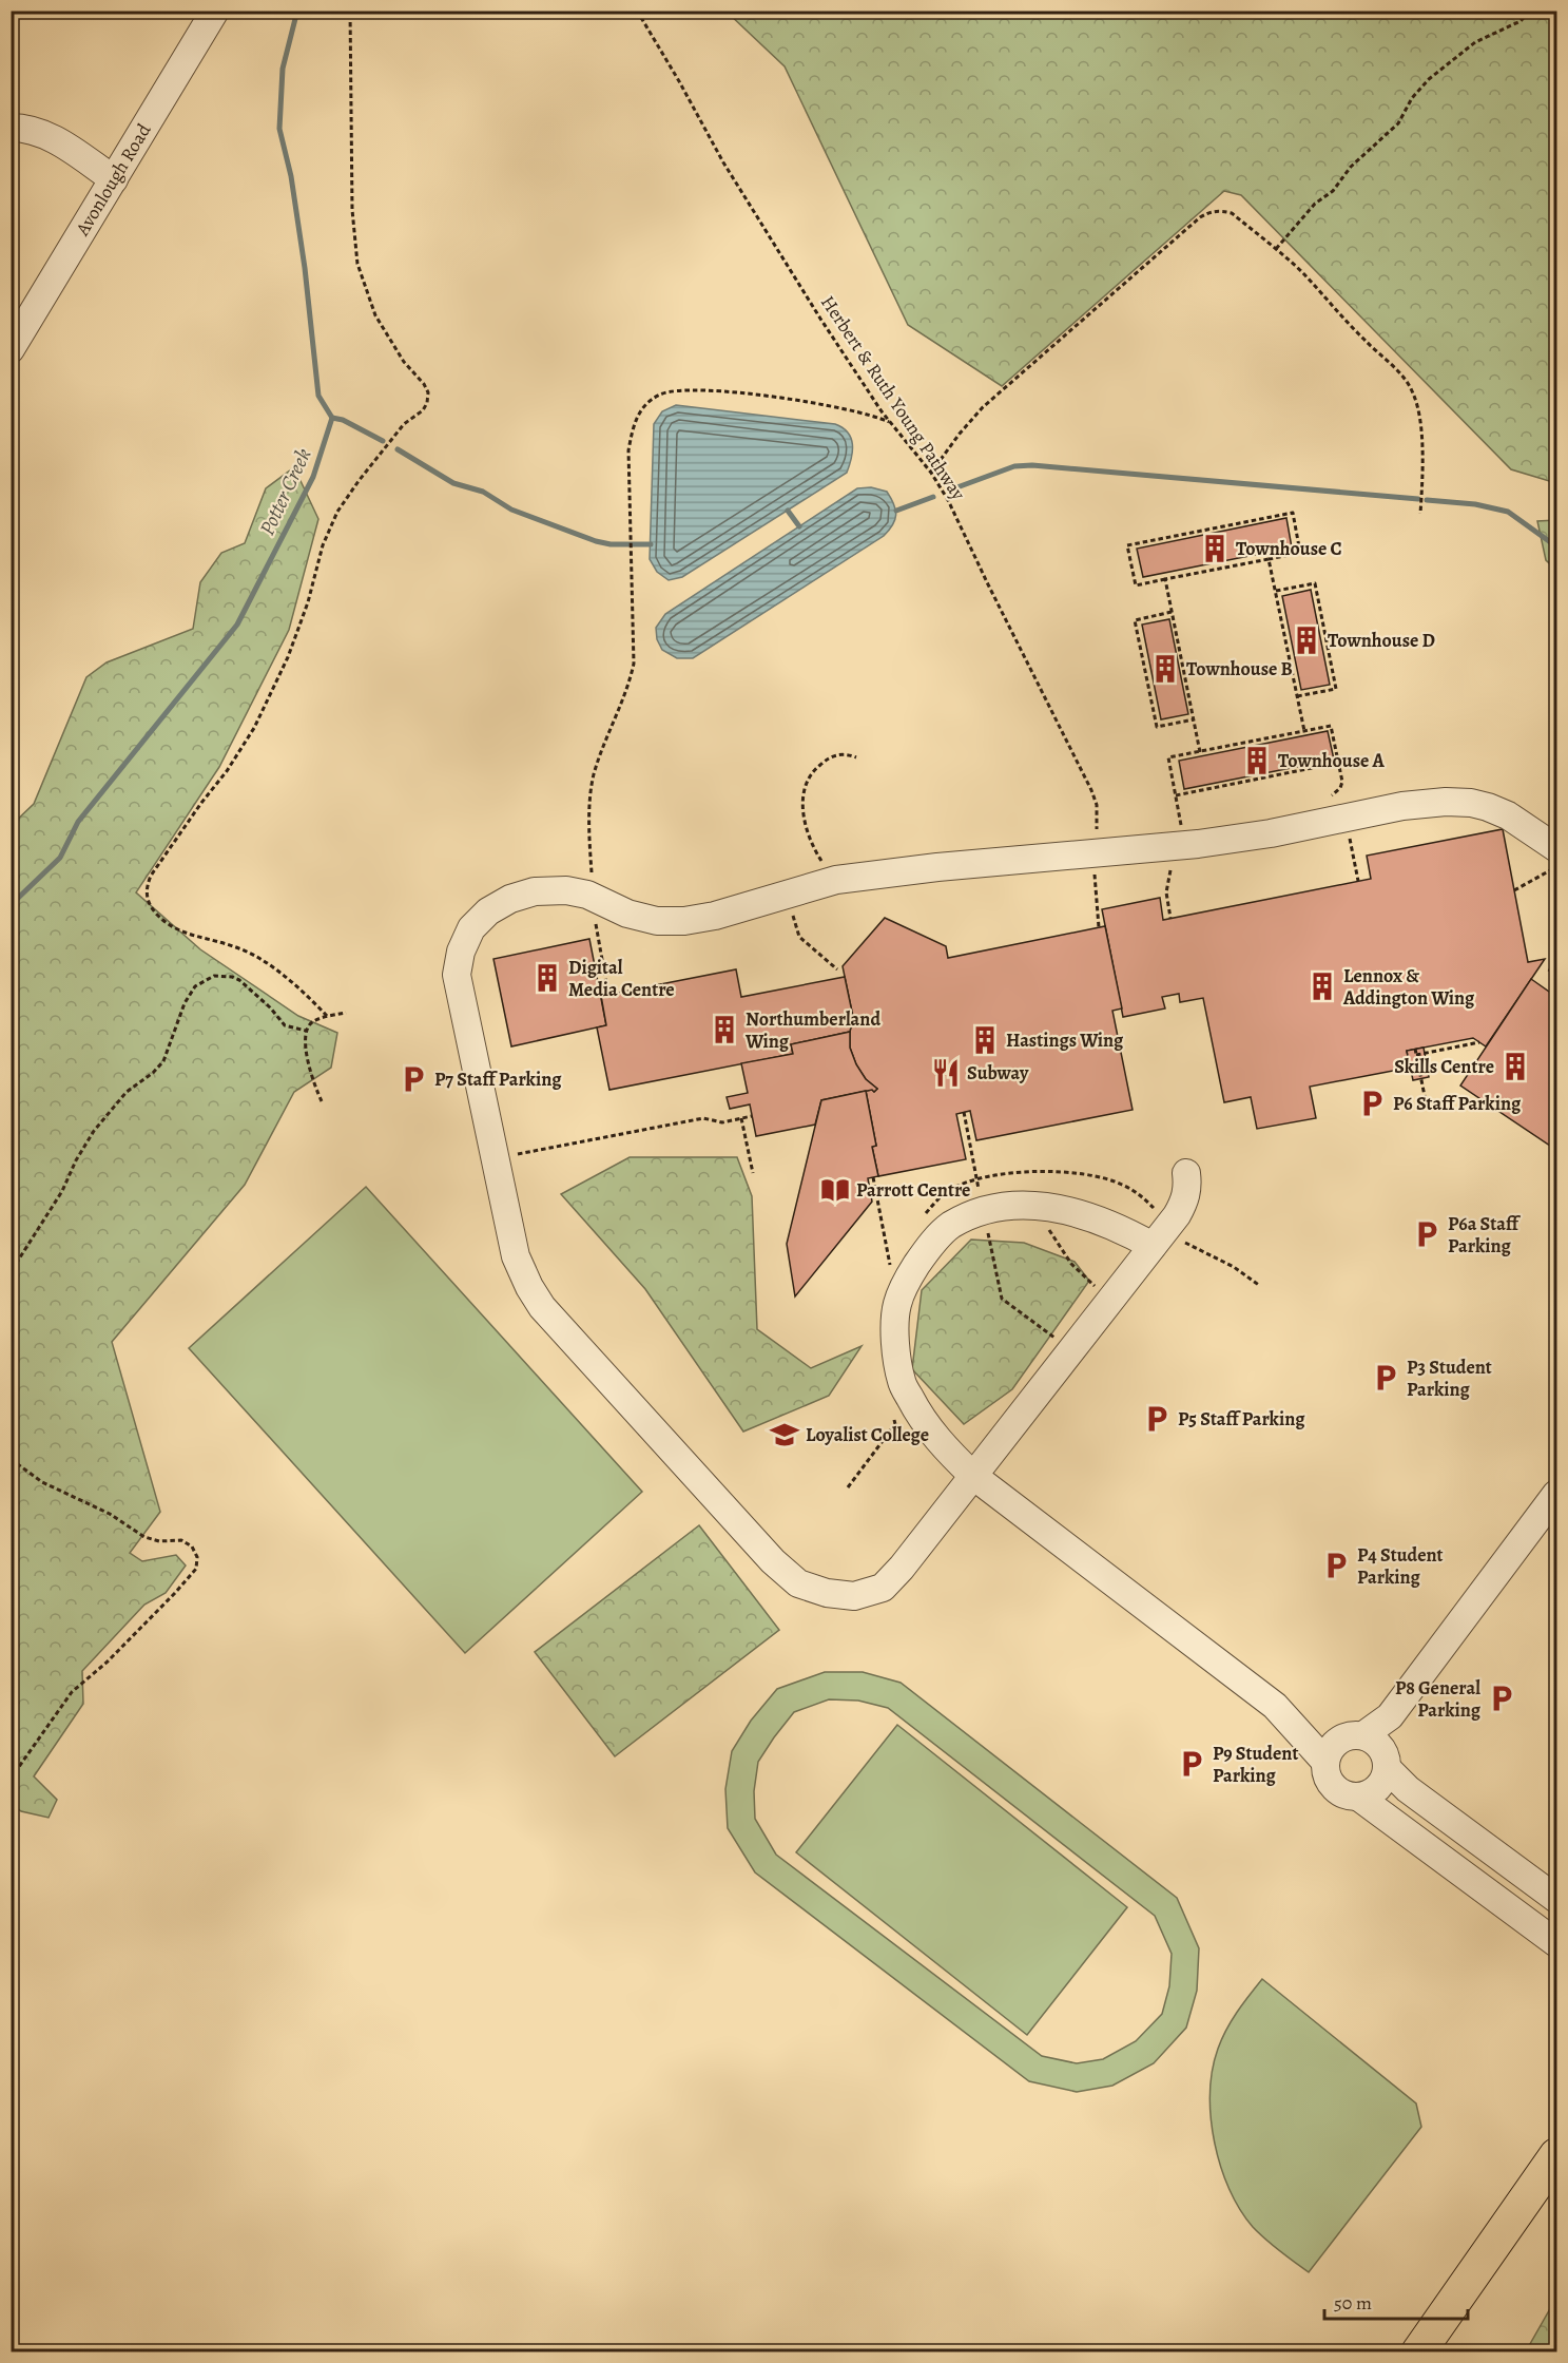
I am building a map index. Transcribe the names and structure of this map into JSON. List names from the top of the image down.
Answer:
{
  "streets": {
    "street": ["Avonlough Road"],
    "path": ["Herbert & Ruth Young Pathway"]
  },
  "water": ["Potter Creek"],
  "places": {
    "building": [
      "Townhouse C",
      "Townhouse D",
      "Townhouse B",
      "Townhouse A",
      "Digital Media Centre",
      "Lennox & Addington Wing",
      "Northumberland Wing",
      "Hastings Wing",
      "Skills Centre"
    ],
    "restaurant": ["Subway"],
    "parking": [
      "P7 Staff Parking",
      "P6 Staff Parking",
      "P6a Staff Parking",
      "P3 Student Parking",
      "P5 Staff Parking",
      "P4 Student Parking",
      "P8 General Parking",
      "P9 Student Parking"
    ],
    "library": ["Parrott Centre"],
    "school or university": ["Loyalist College"]
  },
  "scale_bar": "50 m"
}
